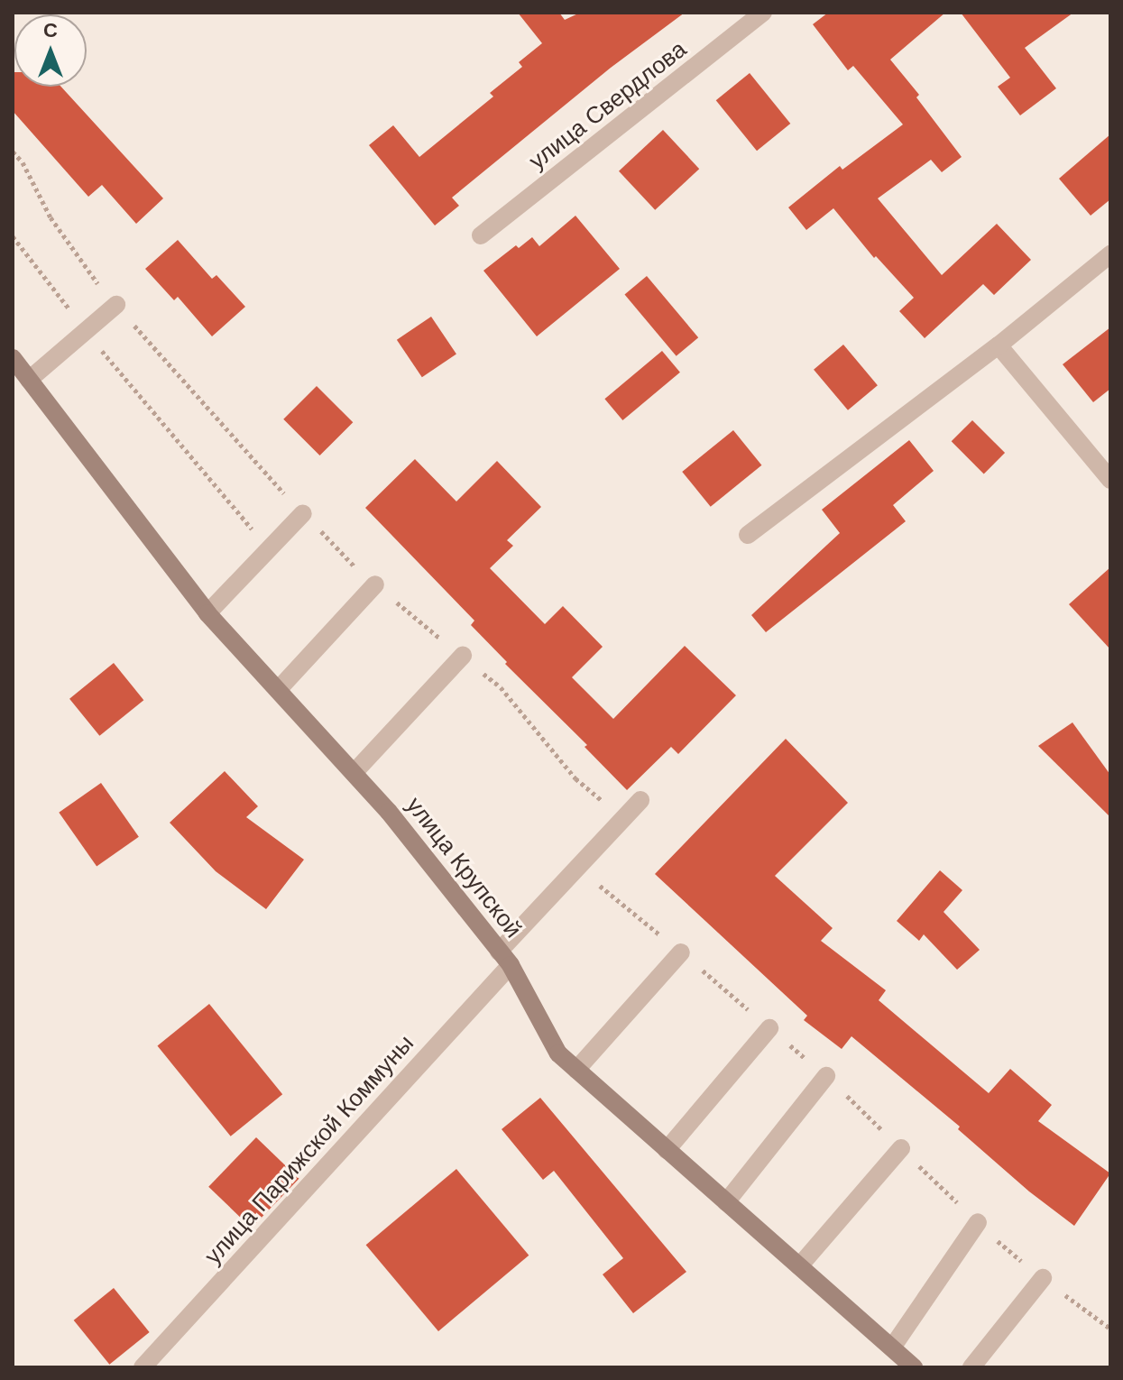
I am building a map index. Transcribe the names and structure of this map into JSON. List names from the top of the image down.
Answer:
{
  "streets": {
    "main road": ["улица Крупской"],
    "street": ["улица Свердлова", "улица Парижской Коммуны"]
  },
  "crossings": [
    ["улица Крупской", "улица Парижской Коммуны"]
  ],
  "north": "top"
}
